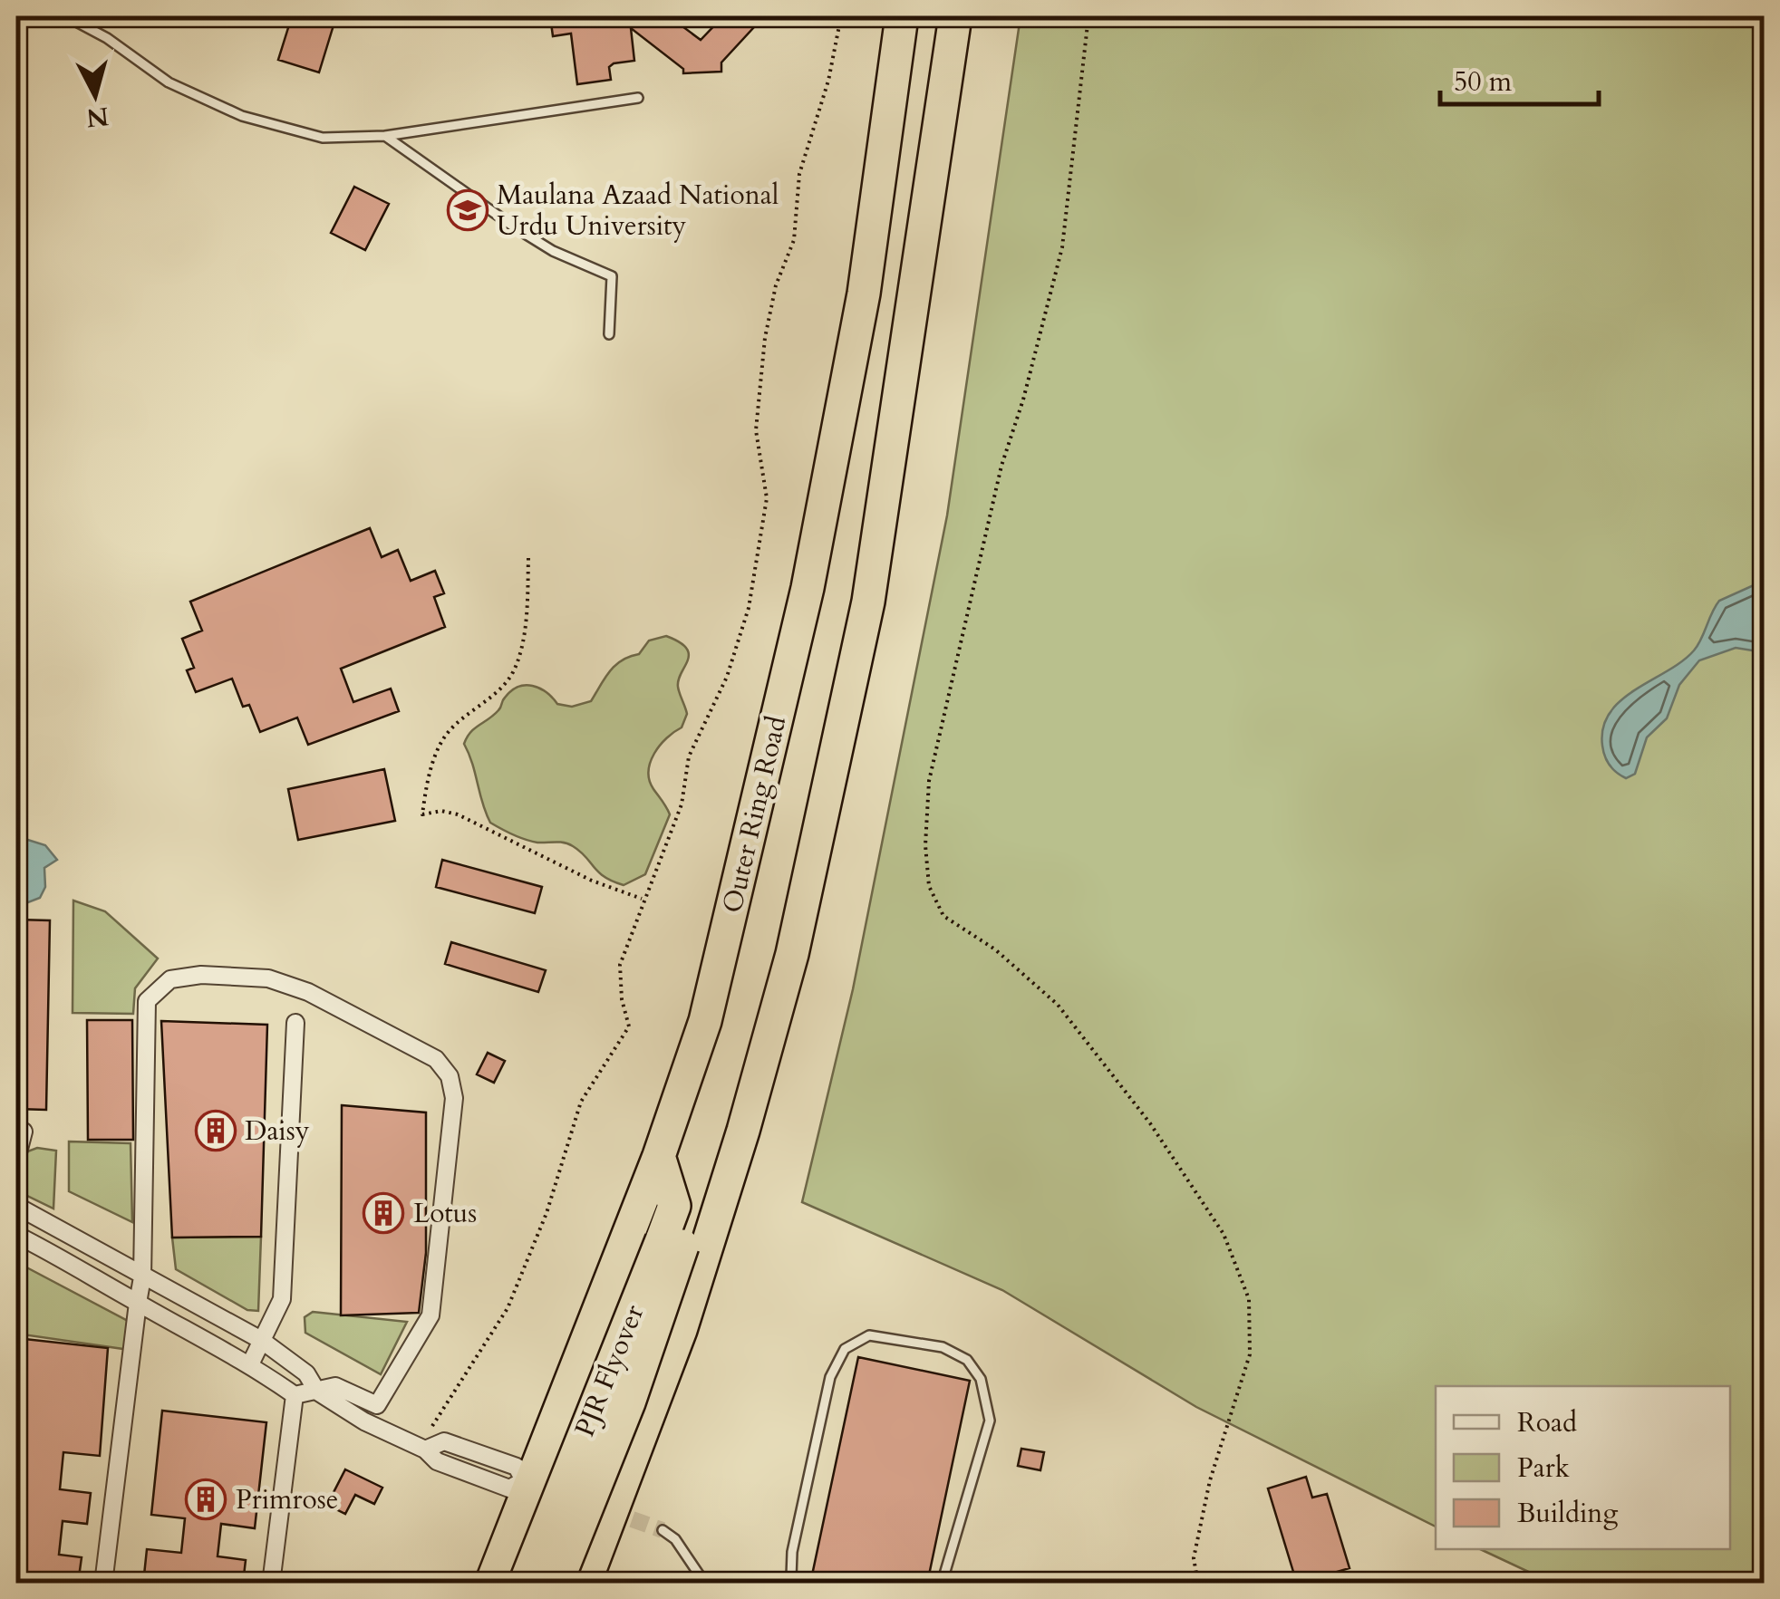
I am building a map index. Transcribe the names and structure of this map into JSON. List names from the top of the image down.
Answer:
{
  "streets": {
    "highway": ["Outer Ring Road", "PJR Flyover"]
  },
  "crossings": [
    ["Outer Ring Road", "PJR Flyover"]
  ],
  "places": {
    "school or university": ["Maulana Azaad National Urdu University"],
    "building": ["Daisy", "Lotus", "Primrose"]
  },
  "legend": ["Road", "Park", "Building"],
  "scale_bar": "50 m",
  "north": "bottom"
}
